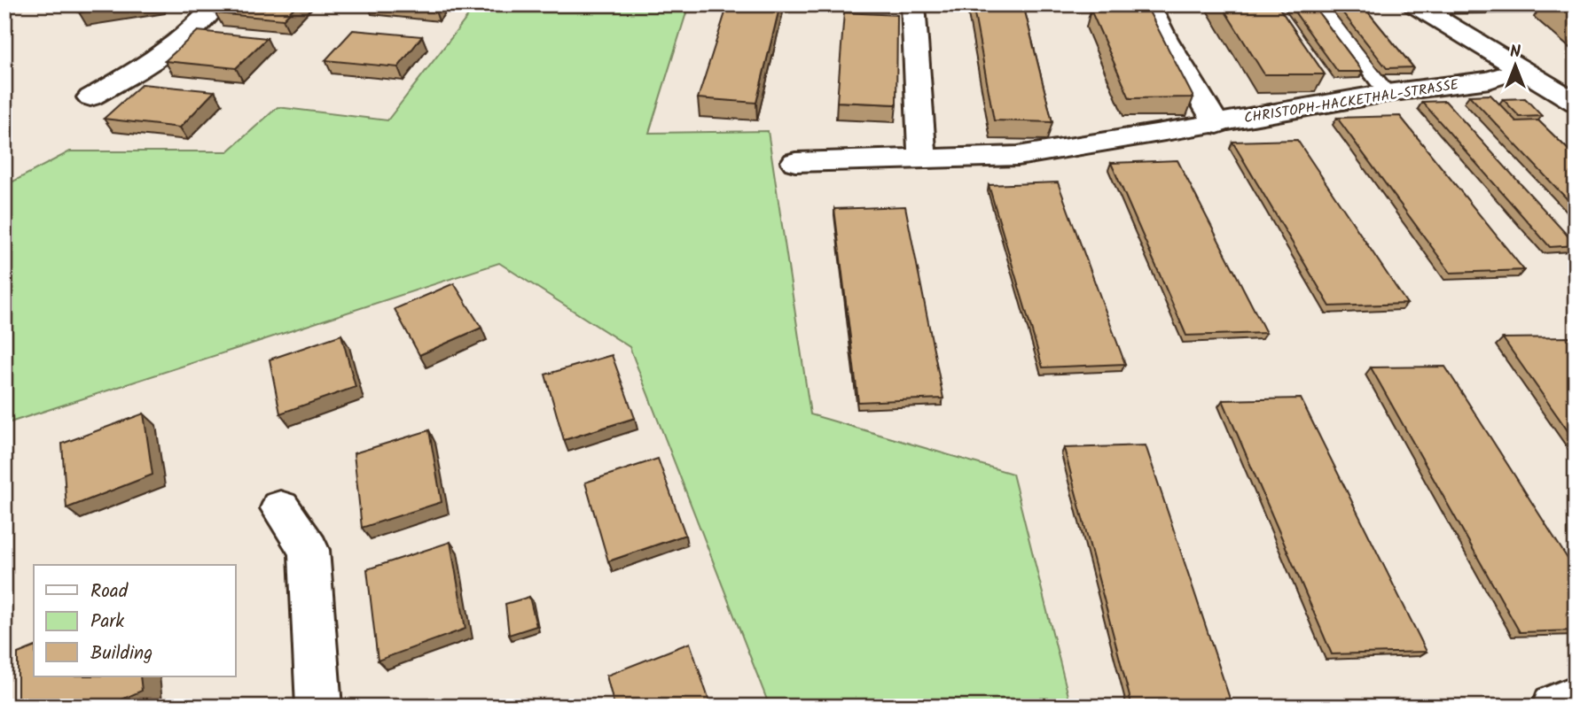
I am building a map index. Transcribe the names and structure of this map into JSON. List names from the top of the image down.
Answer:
{
  "streets": {
    "street": ["CHRISTOPH-HACKETHAL-STRASSE"]
  },
  "legend": ["Road", "Park", "Building"],
  "north": "top"
}
